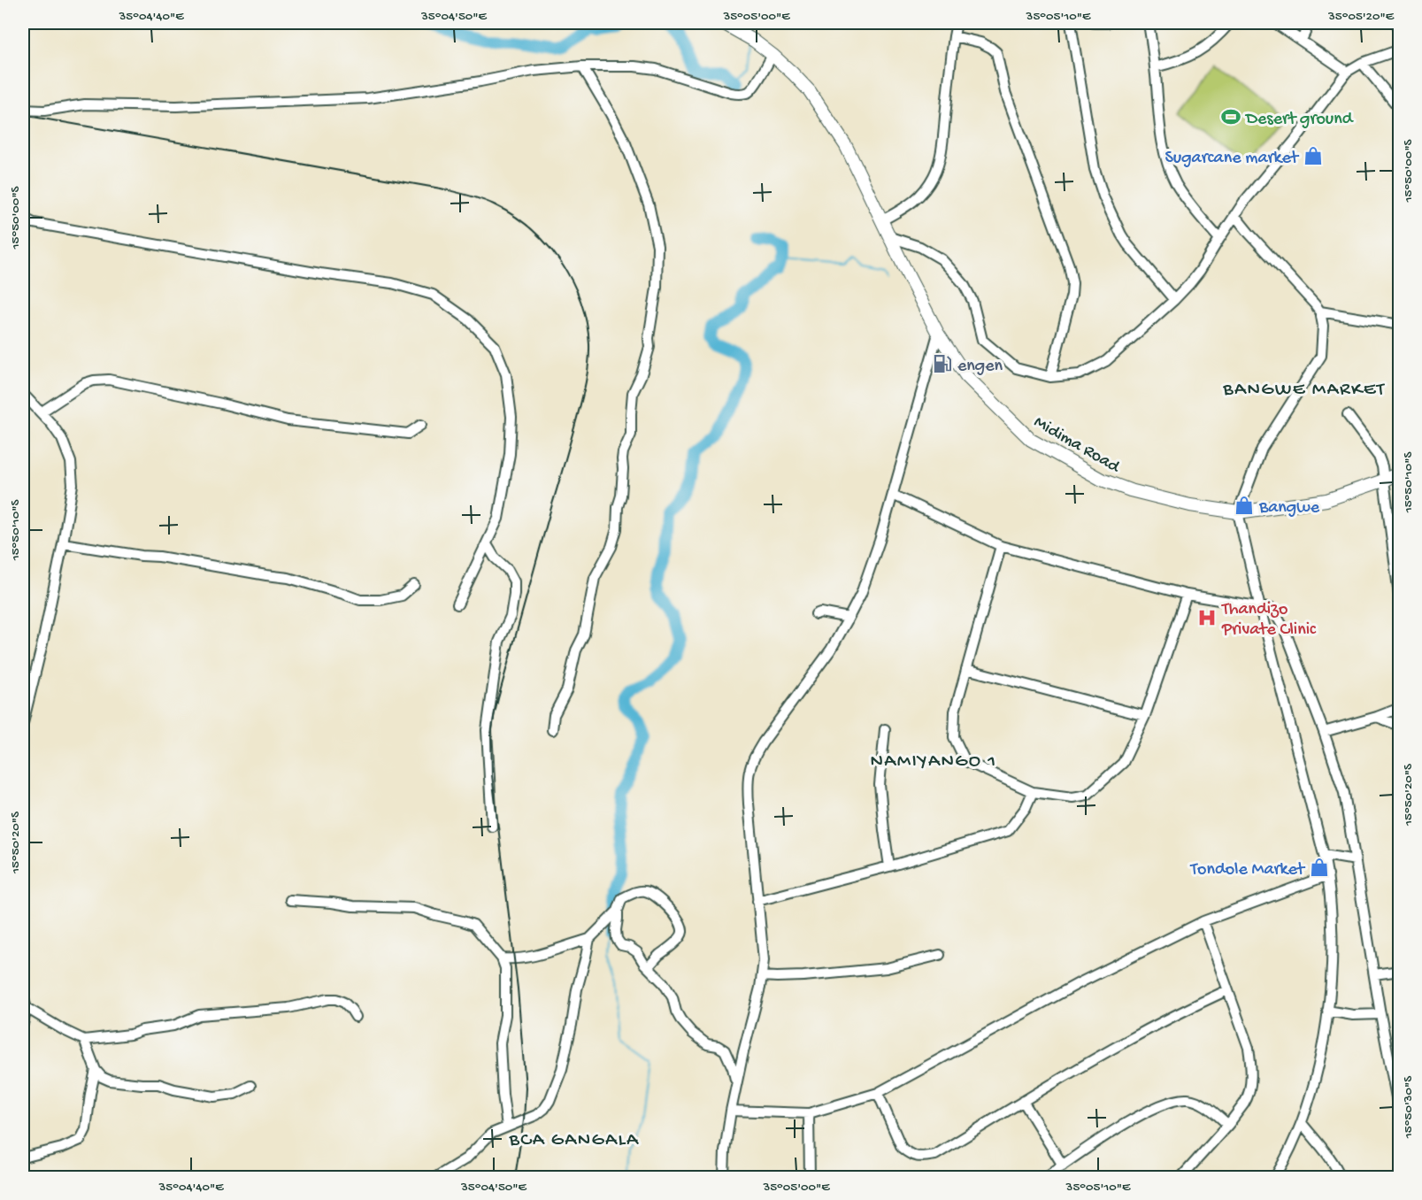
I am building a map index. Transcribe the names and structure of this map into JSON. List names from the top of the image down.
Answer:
{
  "streets": {
    "main road": ["Midima Road"]
  },
  "districts": ["BANGWE MARKET", "NAMIYANGO 1", "BCA GANGALA"],
  "places": {
    "sports": ["Desert ground"],
    "shop": ["Sugarcane market", "Bangwe", "Tondole Market"],
    "fuel station": ["engen"],
    "hospital": ["Thandizo Private Clinic"]
  },
  "coordinates": [
    "35°04'40\"E",
    "35°04'50\"E",
    "35°05'00\"E",
    "35°05'10\"E",
    "35°05'20\"E",
    "15°50'00\"S",
    "15°50'10\"S",
    "15°50'20\"S",
    "15°50'30\"S"
  ]
}
